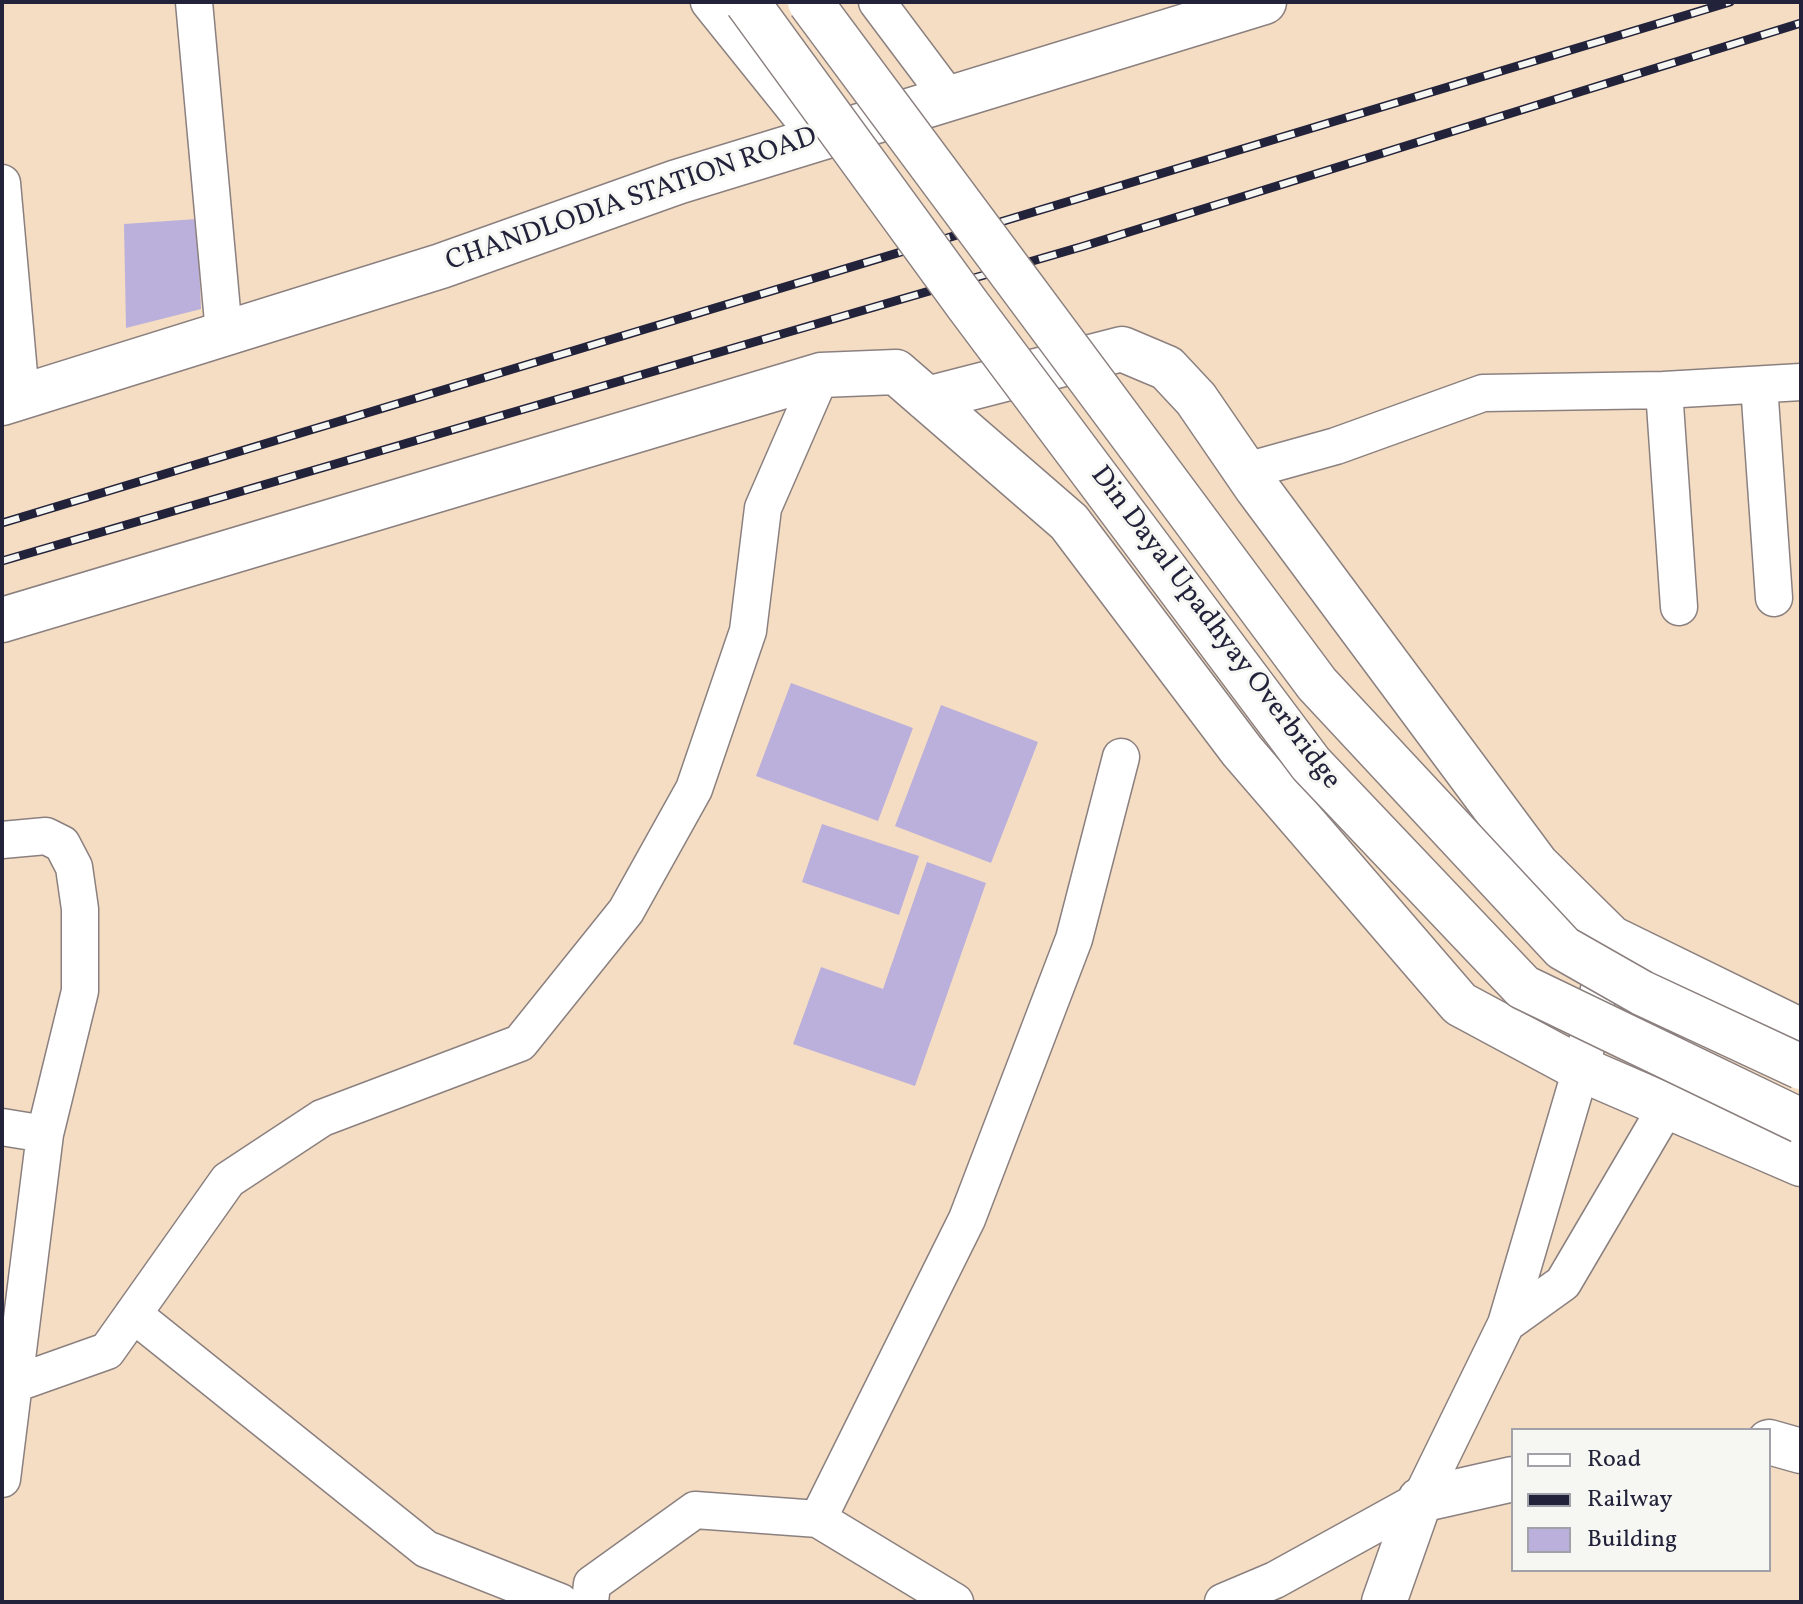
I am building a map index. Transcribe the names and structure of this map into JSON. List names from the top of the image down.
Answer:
{
  "streets": {
    "street": ["CHANDLODIA STATION ROAD", "Din Dayal Upadhyay Overbridge"]
  },
  "legend": ["Road", "Railway", "Building"]
}
